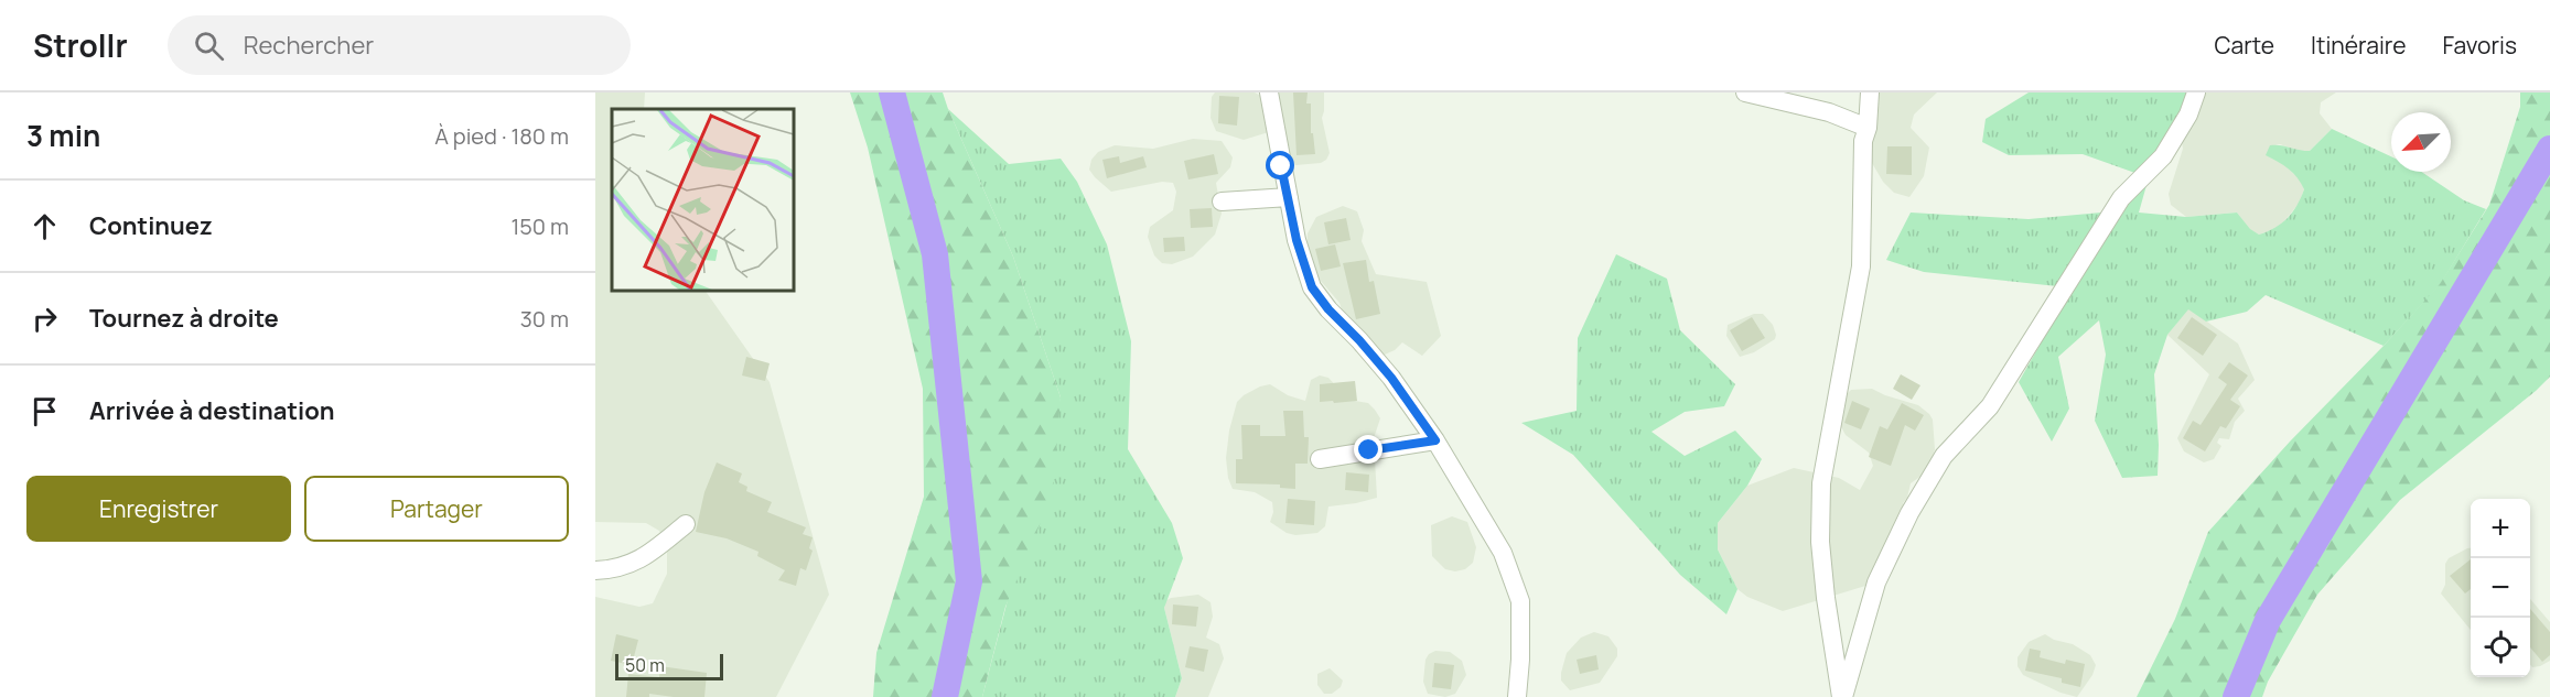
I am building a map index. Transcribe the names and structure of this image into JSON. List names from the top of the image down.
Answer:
{
  "scale_bar": "50 m",
  "north": "bottom left",
  "page": {
    "header": "Strollr",
    "search": "Rechercher",
    "nav": ["Carte", "Itinéraire", "Favoris"],
    "heading": ["3 min", "À pied · 180 m"],
    "list": [
      ["Continuez", "150 m"],
      ["Tournez à droite", "30 m"],
      "Arrivée à destination"
    ],
    "buttons": ["Enregistrer", "Partager"],
    "map_buttons": ["+", "−"],
    "scale": "50 m"
  }
}
